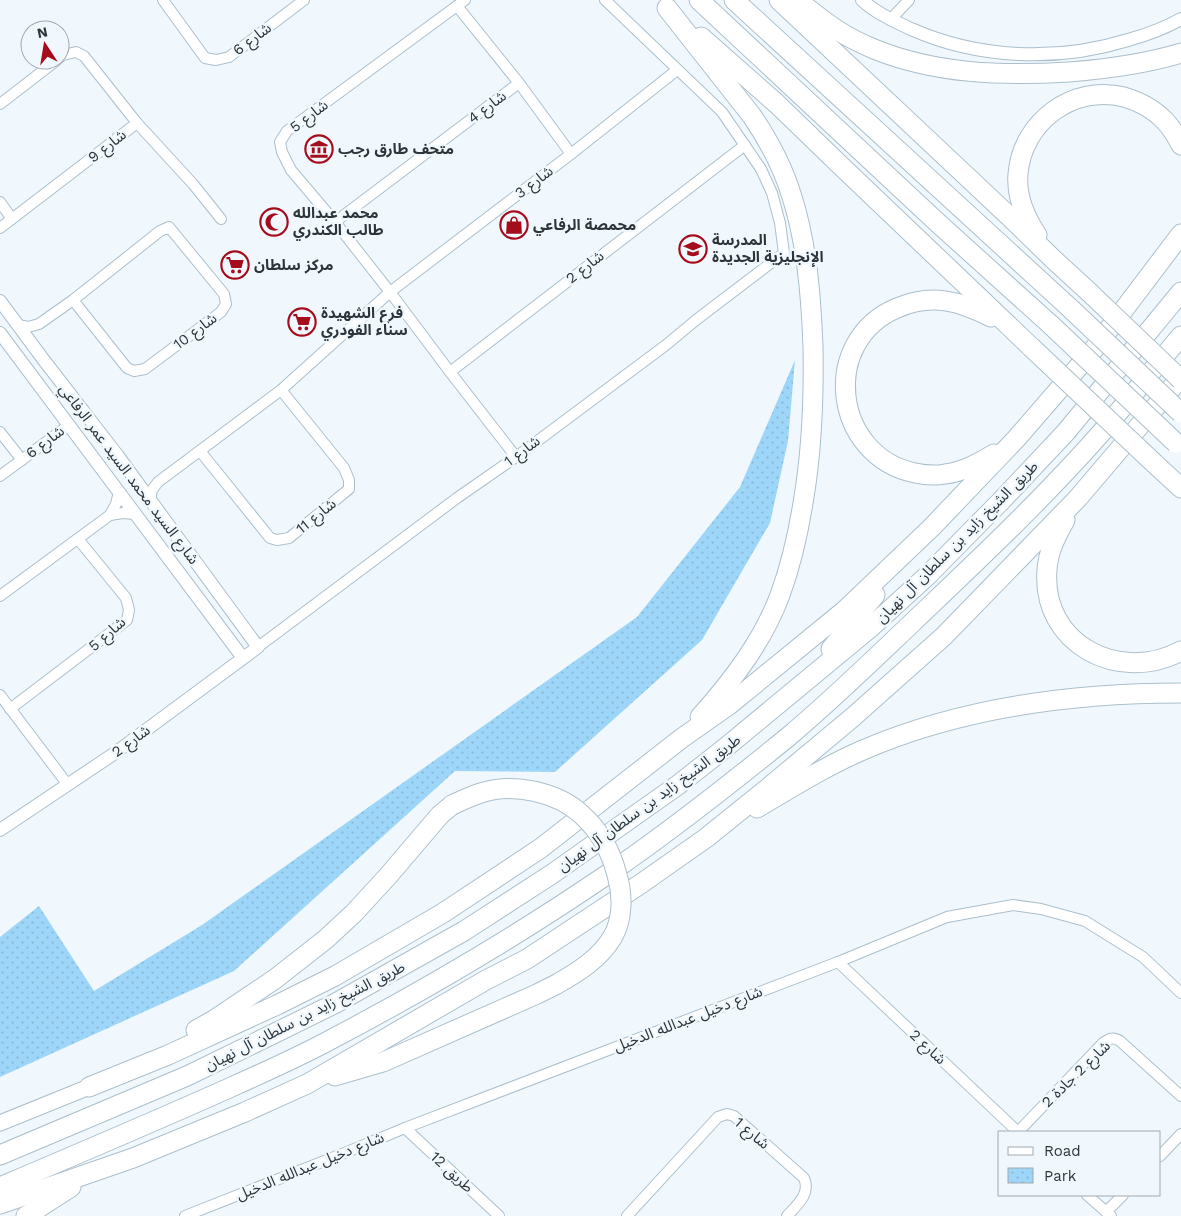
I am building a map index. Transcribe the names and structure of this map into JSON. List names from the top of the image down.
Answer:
{
  "streets": {
    "highway": ["طريق الشيخ زايد بن سلطان آل نهيان"],
    "street": [
      "شارع 6",
      "شارع 4",
      "شارع 5",
      "شارع 9",
      "شارع 3",
      "شارع 2",
      "شارع 10",
      "شارع 1",
      "شارع السيد محمد السيد عمر الرفاعي",
      "شارع 11",
      "شارع دخيل عبدالله الدخيل",
      "شارع 2 جادة 2",
      "طريق 12"
    ]
  },
  "crossings": [
    ["شارع 6", "شارع السيد محمد السيد عمر الرفاعي"],
    ["شارع 4", "شارع 5"],
    ["شارع 4", "شارع 3"],
    ["شارع 5", "شارع 3"],
    ["شارع 5", "شارع 2"],
    ["شارع 5", "شارع 1"],
    ["شارع 2", "شارع 1"],
    ["شارع 2", "شارع السيد محمد السيد عمر الرفاعي"],
    ["شارع 2", "شارع دخيل عبدالله الدخيل"],
    ["شارع 1", "شارع السيد محمد السيد عمر الرفاعي"],
    ["شارع دخيل عبدالله الدخيل", "طريق 12"]
  ],
  "places": {
    "museum": ["متحف طارق رجب"],
    "mosque": ["محمد عبدالله طالب الكندري"],
    "shop": ["محمصة الرفاعي"],
    "school or university": ["المدرسة الإنجليزية الجديدة"],
    "supermarket": ["مركز سلطان", "فرع الشهيدة سناء الفودري"]
  },
  "legend": ["Road", "Park"],
  "north": "top"
}
